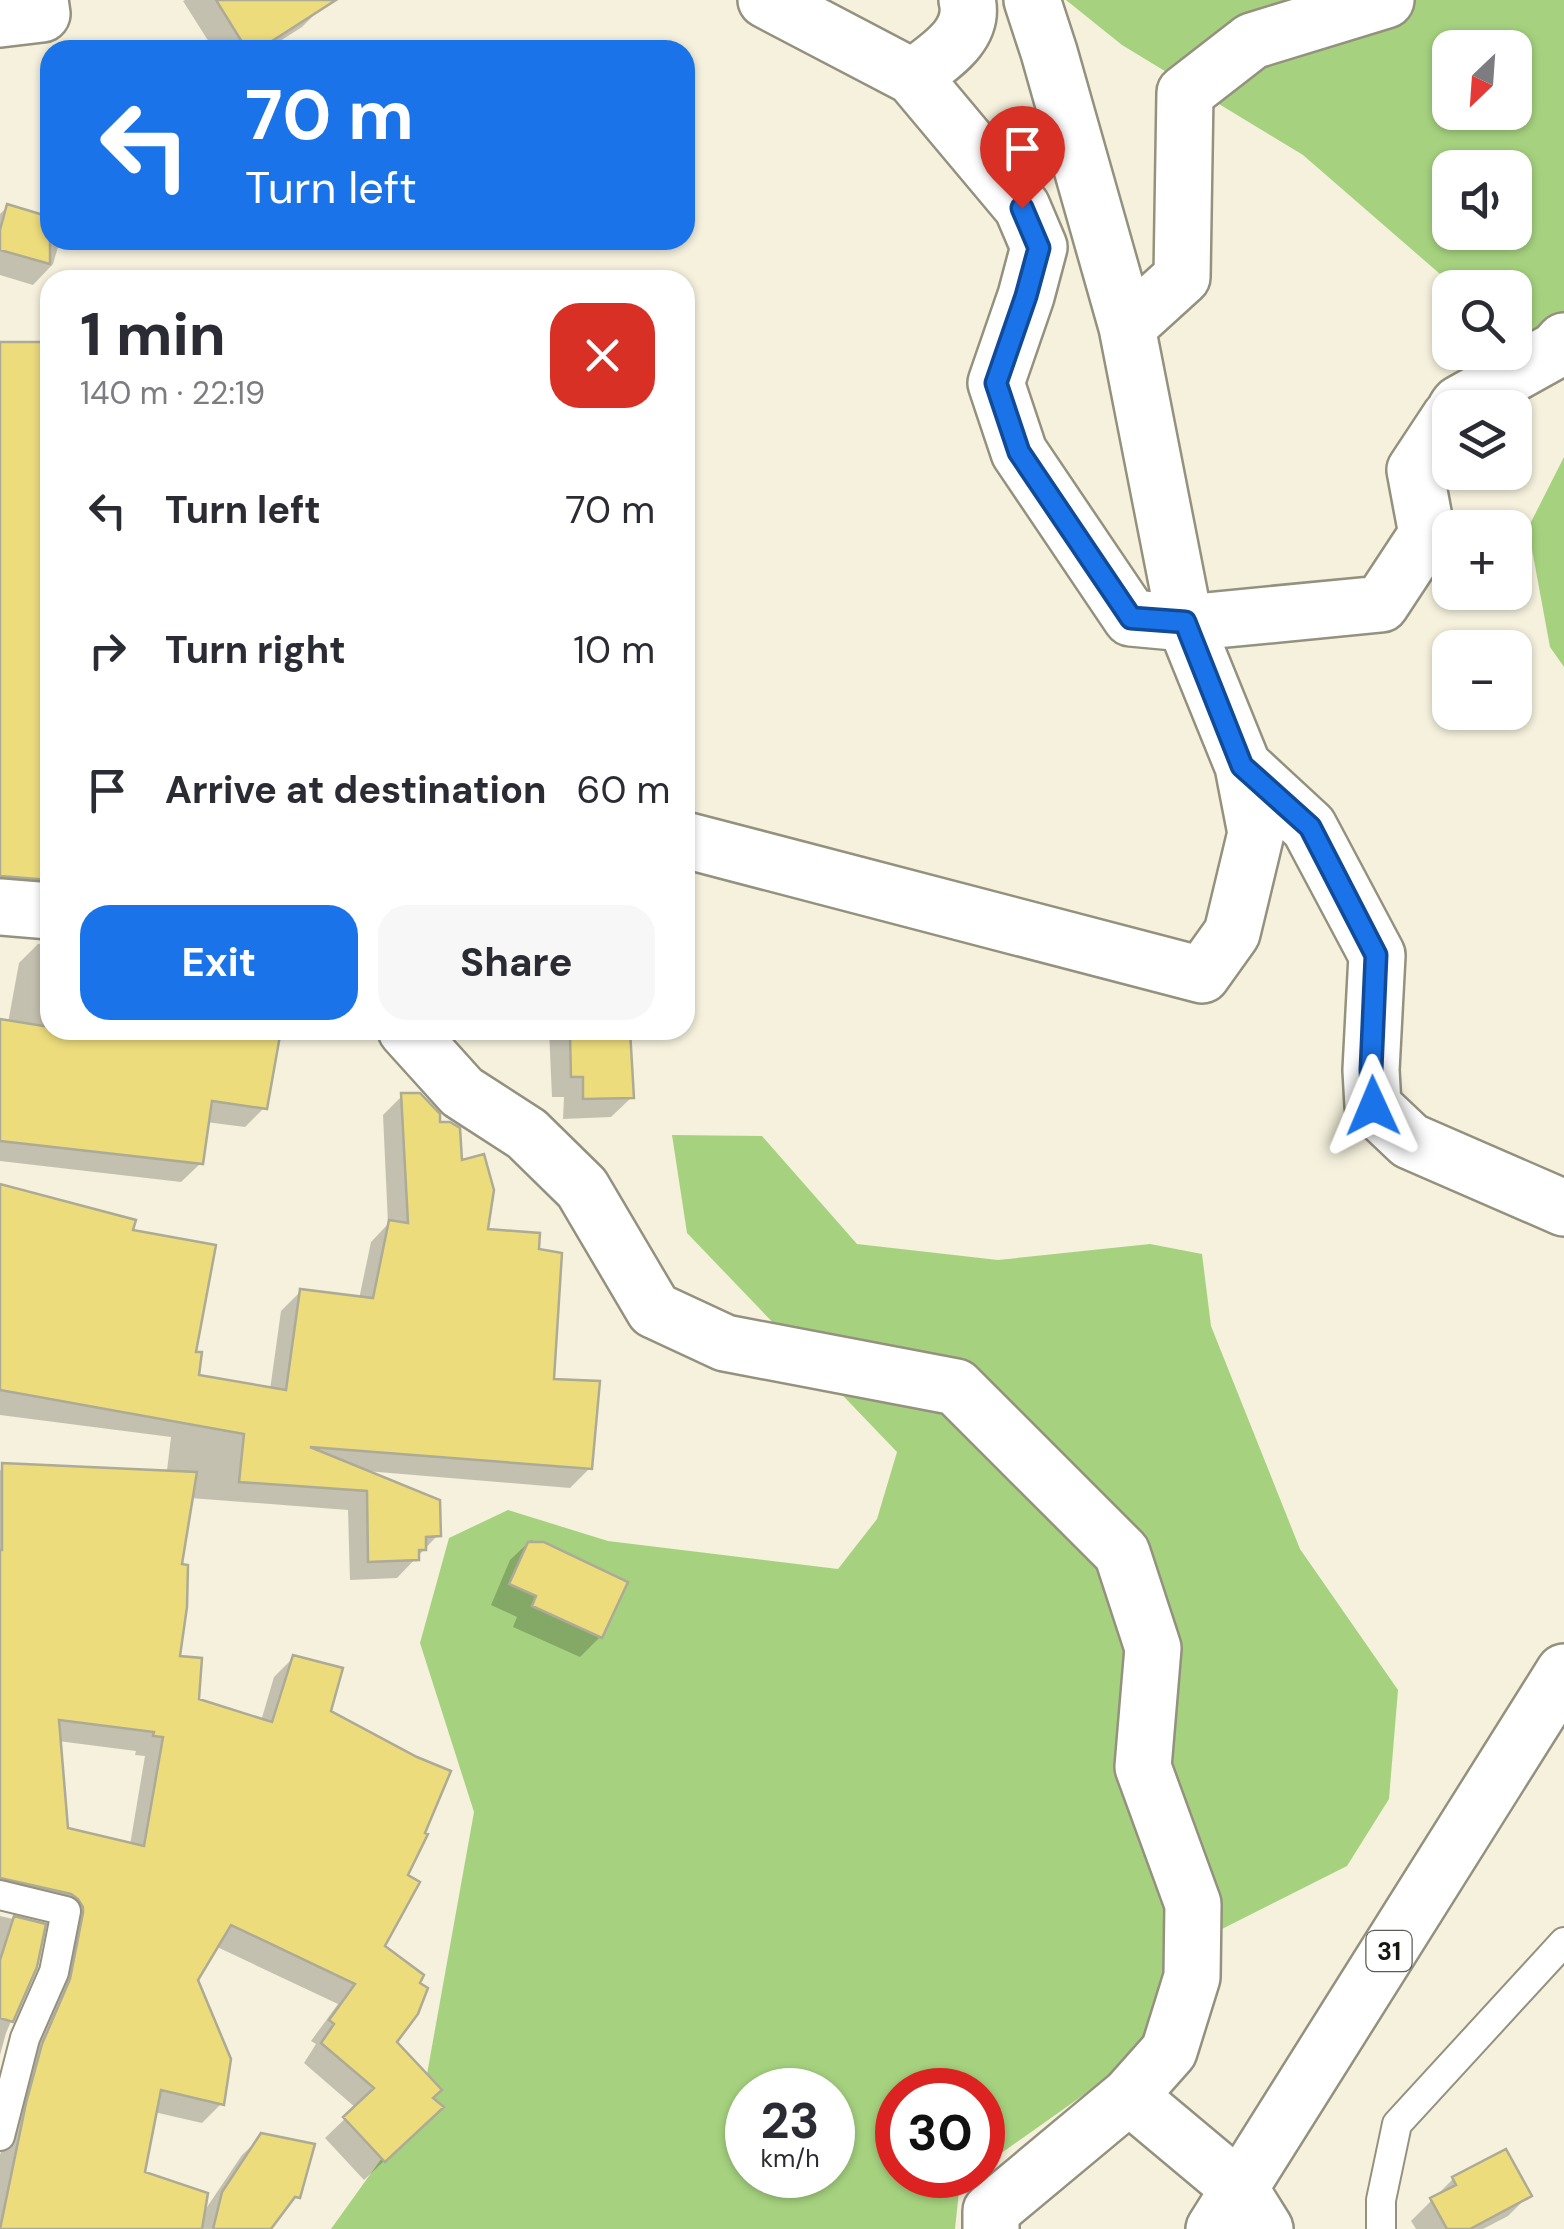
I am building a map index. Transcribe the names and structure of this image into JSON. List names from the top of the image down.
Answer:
{
  "streets": {
    "street": ["31"]
  },
  "north": "bottom left",
  "page": {
    "map_buttons": ["+", "−"],
    "turn": ["70 m", "Turn left"],
    "heading": ["1 min", "140 m · 22:19"],
    "list": [
      {
        "name": "Turn left",
        "value": "70 m"
      },
      {
        "name": "Turn right",
        "value": "10 m"
      },
      {
        "name": "Arrive at destination",
        "value": "60 m"
      }
    ],
    "buttons": ["Exit", "Share"],
    "speed": "23 km/h",
    "limit": "30"
  }
}
